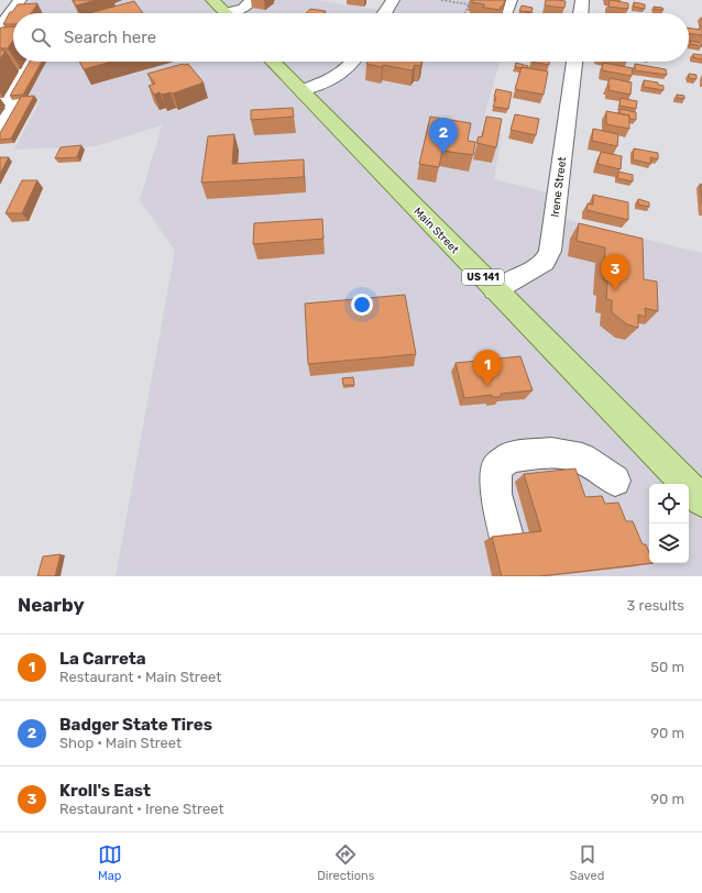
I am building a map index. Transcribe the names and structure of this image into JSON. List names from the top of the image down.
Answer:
{
  "streets": {
    "main road": ["Main Street", "US 141"],
    "street": ["Irene Street"]
  },
  "crossings": [
    ["Irene Street", "Main Street"]
  ],
  "page": {
    "search": "Search here",
    "pins": ["2", "3", "1"],
    "heading": ["Nearby", "3 results"],
    "list": [
      {
        "mark": "1",
        "name": "La Carreta",
        "note": "Restaurant · Main Street",
        "value": "50 m"
      },
      {
        "mark": "2",
        "name": "Badger State Tires",
        "note": "Shop · Main Street",
        "value": "90 m"
      },
      {
        "mark": "3",
        "name": "Kroll's East",
        "note": "Restaurant · Irene Street",
        "value": "90 m"
      }
    ],
    "nav": ["Map", "Directions", "Saved"]
  }
}
